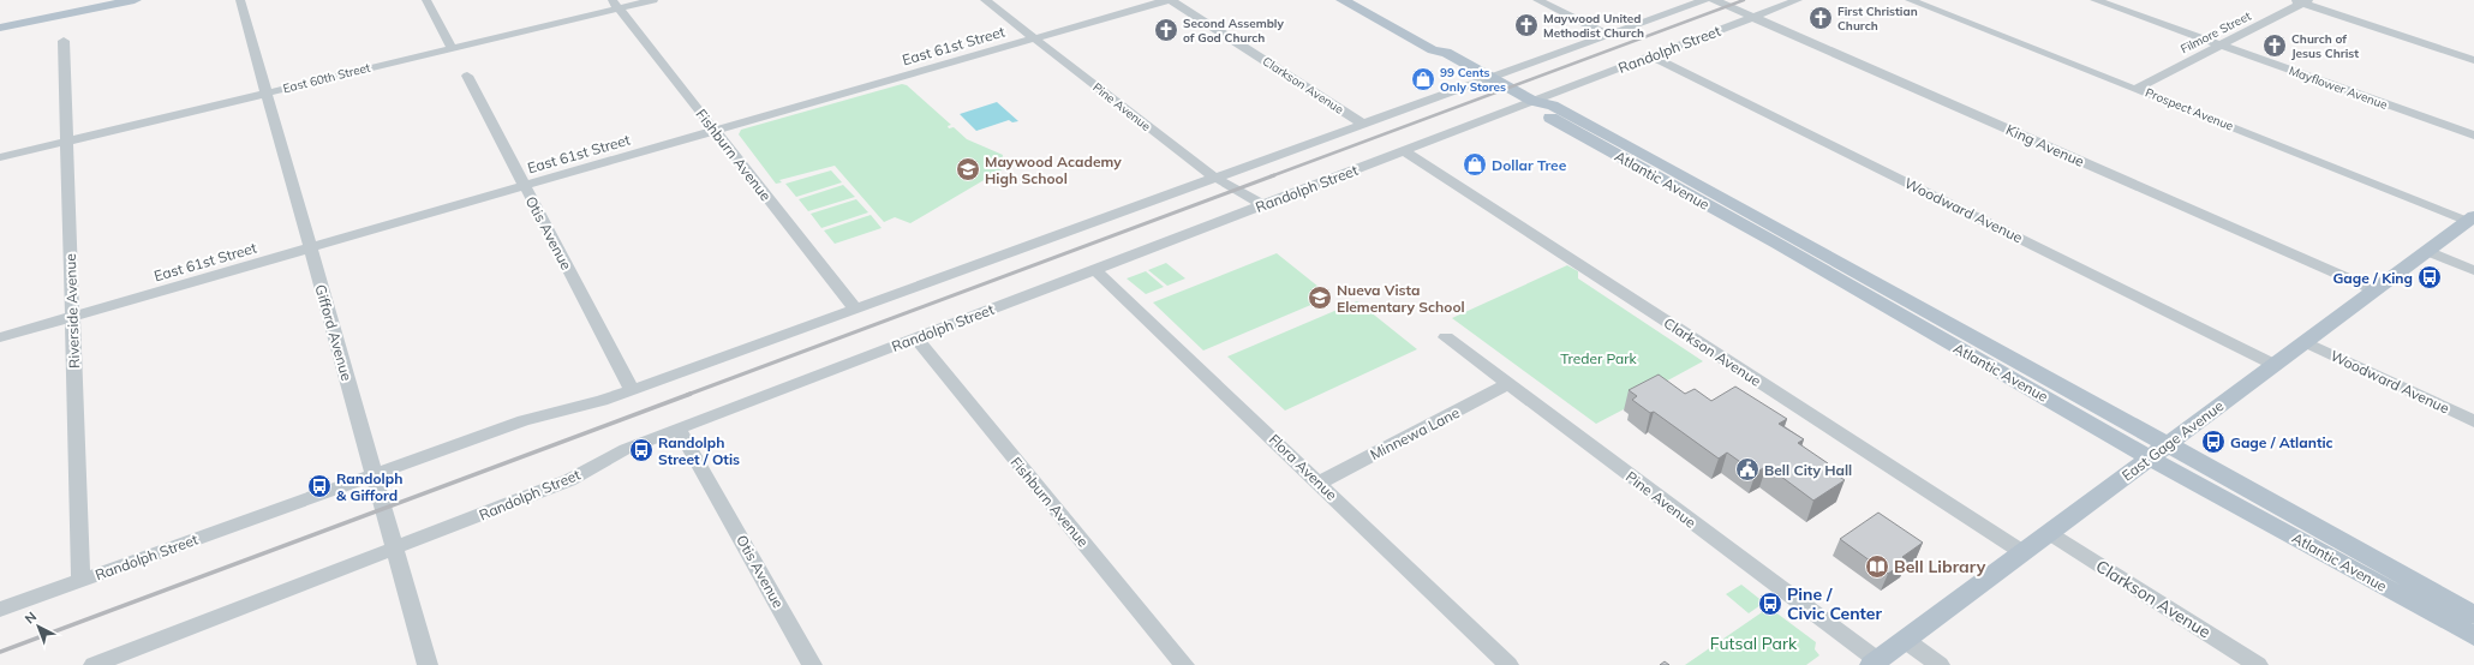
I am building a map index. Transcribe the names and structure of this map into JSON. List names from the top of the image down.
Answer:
{
  "streets": {
    "main road": ["Atlantic Avenue", "East Gage Avenue"],
    "street": [
      "Filmore Street",
      "East 61st Street",
      "Randolph Street",
      "East 60th Street",
      "Clarkson Avenue",
      "Mayflower Avenue",
      "Pine Avenue",
      "Prospect Avenue",
      "King Avenue",
      "Fishburn Avenue",
      "Woodward Avenue",
      "Otis Avenue",
      "Riverside Avenue",
      "Gifford Avenue",
      "Minnewa Lane",
      "Flora Avenue"
    ]
  },
  "crossings": [
    ["Filmore Street", "Mayflower Avenue"],
    ["Filmore Street", "Prospect Avenue"],
    ["East 61st Street", "Pine Avenue"],
    ["East 61st Street", "Fishburn Avenue"],
    ["East 61st Street", "Otis Avenue"],
    ["East 61st Street", "Riverside Avenue"],
    ["East 61st Street", "Gifford Avenue"],
    ["Randolph Street", "Clarkson Avenue"],
    ["Randolph Street", "Pine Avenue"],
    ["Randolph Street", "King Avenue"],
    ["Randolph Street", "Fishburn Avenue"],
    ["Randolph Street", "Atlantic Avenue"],
    ["Randolph Street", "Woodward Avenue"],
    ["Randolph Street", "Otis Avenue"],
    ["Randolph Street", "Riverside Avenue"],
    ["Randolph Street", "Gifford Avenue"],
    ["Randolph Street", "Flora Avenue"],
    ["East 60th Street", "Fishburn Avenue"],
    ["East 60th Street", "Riverside Avenue"],
    ["East 60th Street", "Gifford Avenue"],
    ["Clarkson Avenue", "East Gage Avenue"],
    ["Pine Avenue", "Minnewa Lane"],
    ["Pine Avenue", "East Gage Avenue"],
    ["Prospect Avenue", "East Gage Avenue"],
    ["King Avenue", "East Gage Avenue"],
    ["Atlantic Avenue", "East Gage Avenue"],
    ["Woodward Avenue", "East Gage Avenue"],
    ["Minnewa Lane", "Flora Avenue"]
  ],
  "parks": ["Treder Park", "Futsal Park"],
  "places": {
    "church": [
      "First Christian Church",
      "Maywood United Methodist Church",
      "Second Assembly of God Church",
      "Church of Jesus Christ"
    ],
    "shop": ["99 Cents Only Stores", "Dollar Tree"],
    "school or university": ["Maywood Academy High School", "Nueva Vista Elementary School"],
    "bus stop": [
      "Gage / King",
      "Gage / Atlantic",
      "Randolph Street / Otis",
      "Randolph & Gifford",
      "Pine / Civic Center"
    ],
    "public building": ["Bell City Hall"],
    "library": ["Bell Library"]
  },
  "north": "top left"
}
